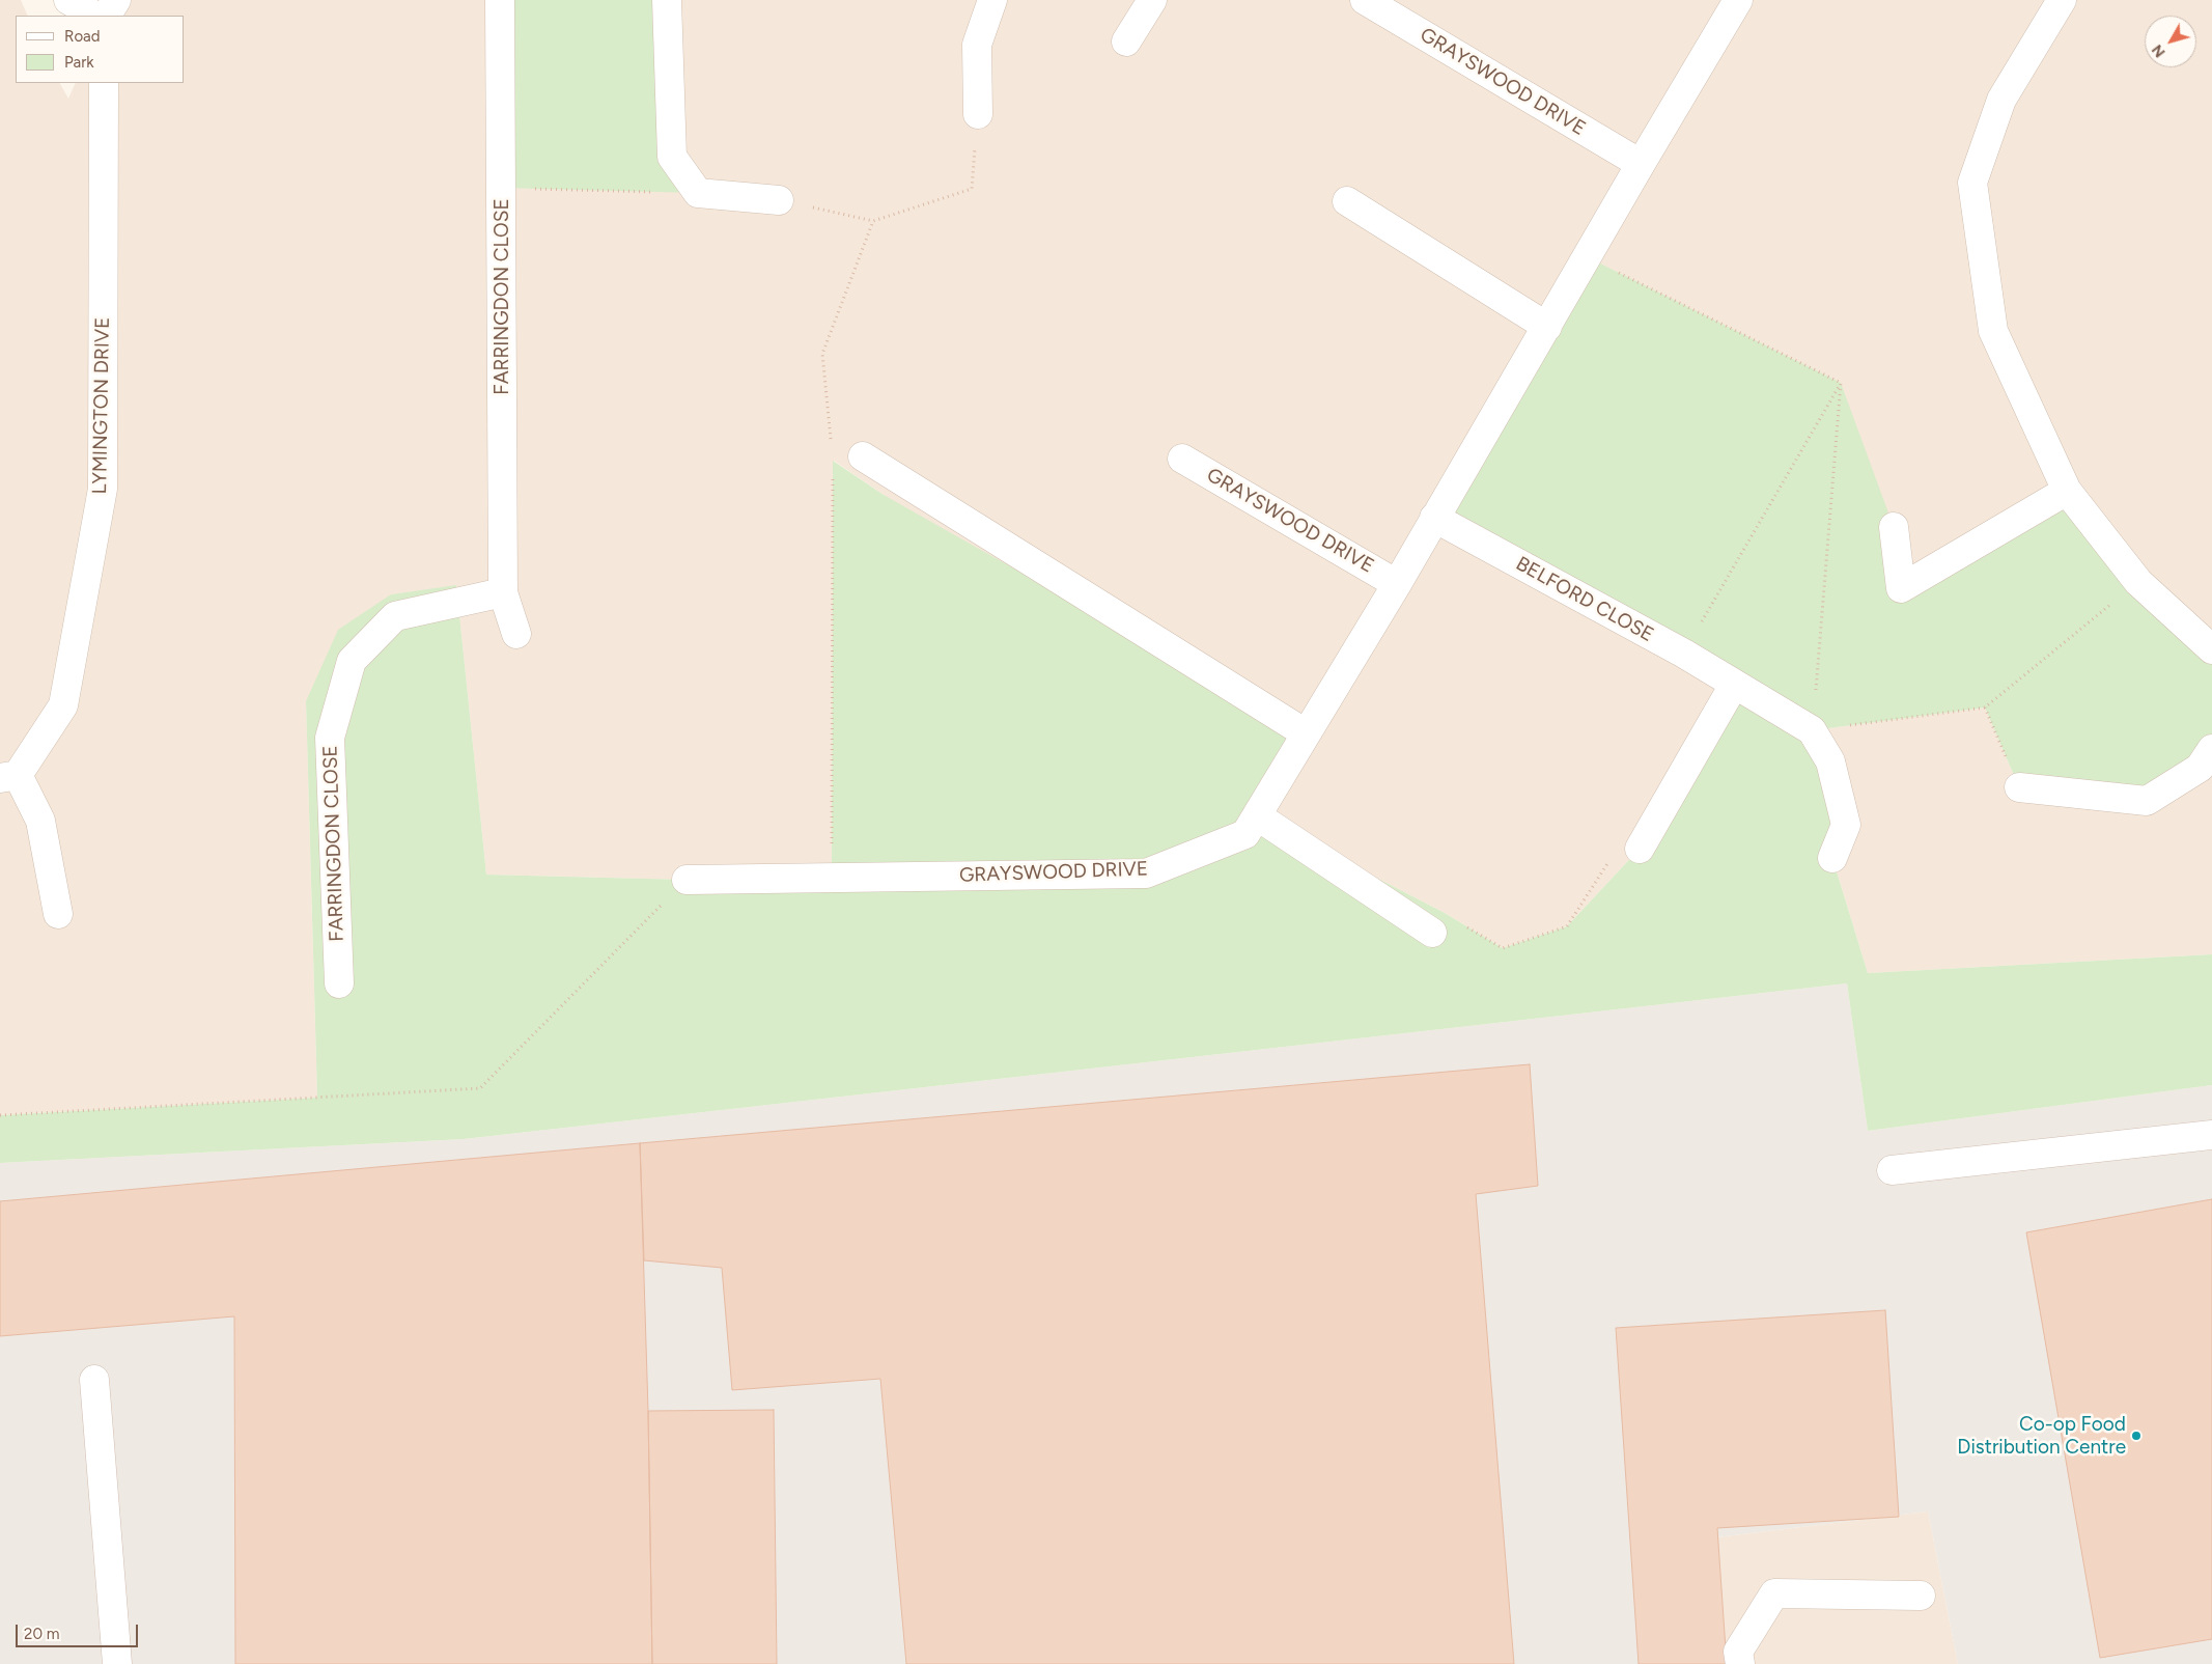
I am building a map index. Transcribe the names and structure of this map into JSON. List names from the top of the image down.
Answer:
{
  "streets": {
    "street": [
      "GRAYSWOOD DRIVE",
      "FARRINGDON CLOSE",
      "LYMINGTON DRIVE",
      "BELFORD CLOSE"
    ]
  },
  "crossings": [
    ["GRAYSWOOD DRIVE", "BELFORD CLOSE"]
  ],
  "places": ["Co-op Food Distribution Centre"],
  "legend": ["Road", "Park"],
  "scale_bar": "20 m",
  "north": "bottom left"
}
